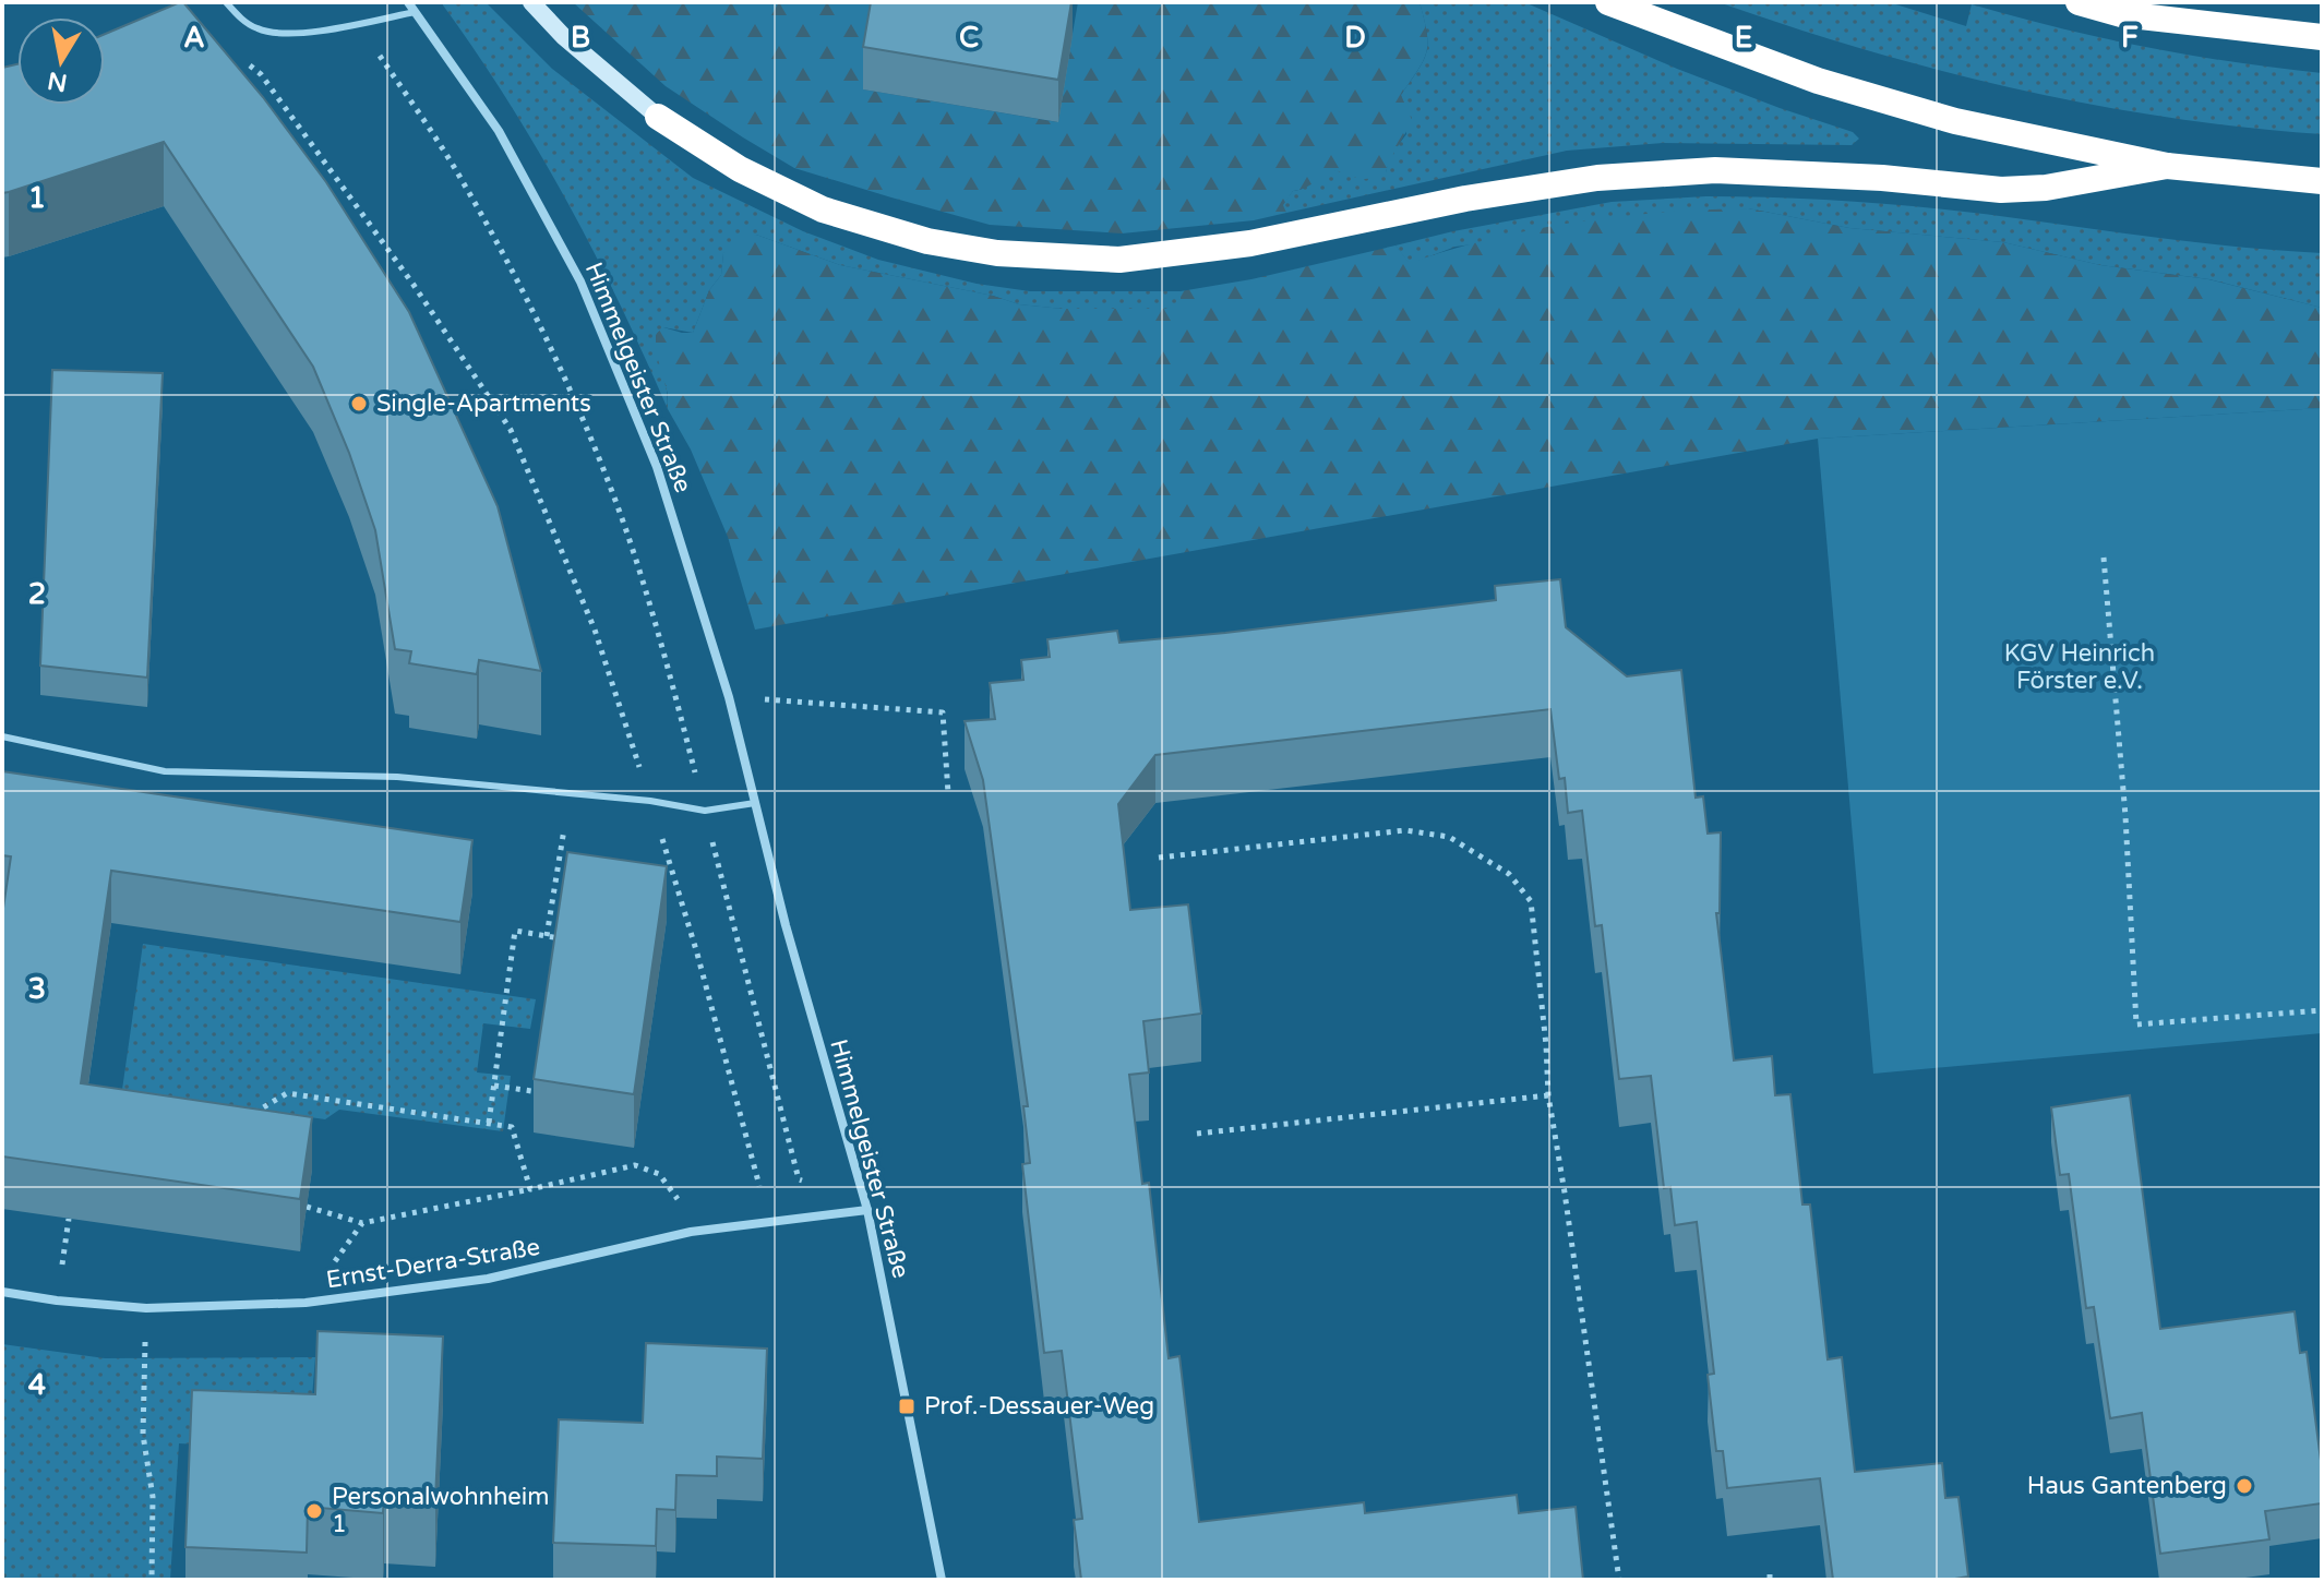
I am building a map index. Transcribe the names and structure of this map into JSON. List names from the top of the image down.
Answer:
{
  "streets": {
    "street": ["Himmelgeister Straße", "Ernst-Derra-Straße"]
  },
  "crossings": [
    ["Himmelgeister Straße", "Ernst-Derra-Straße"]
  ],
  "parks": ["KGV Heinrich Förster e.V."],
  "places": {
    "other": ["Single-Apartments", "Haus Gantenberg", "Personalwohnheim 1"],
    "transit": ["Prof.-Dessauer-Weg"]
  },
  "north": "bottom",
  "grid": {
    "columns": [
      "A",
      "B",
      "C",
      "D",
      "E",
      "F"
    ],
    "rows": [
      "1",
      "2",
      "3",
      "4"
    ]
  }
}
